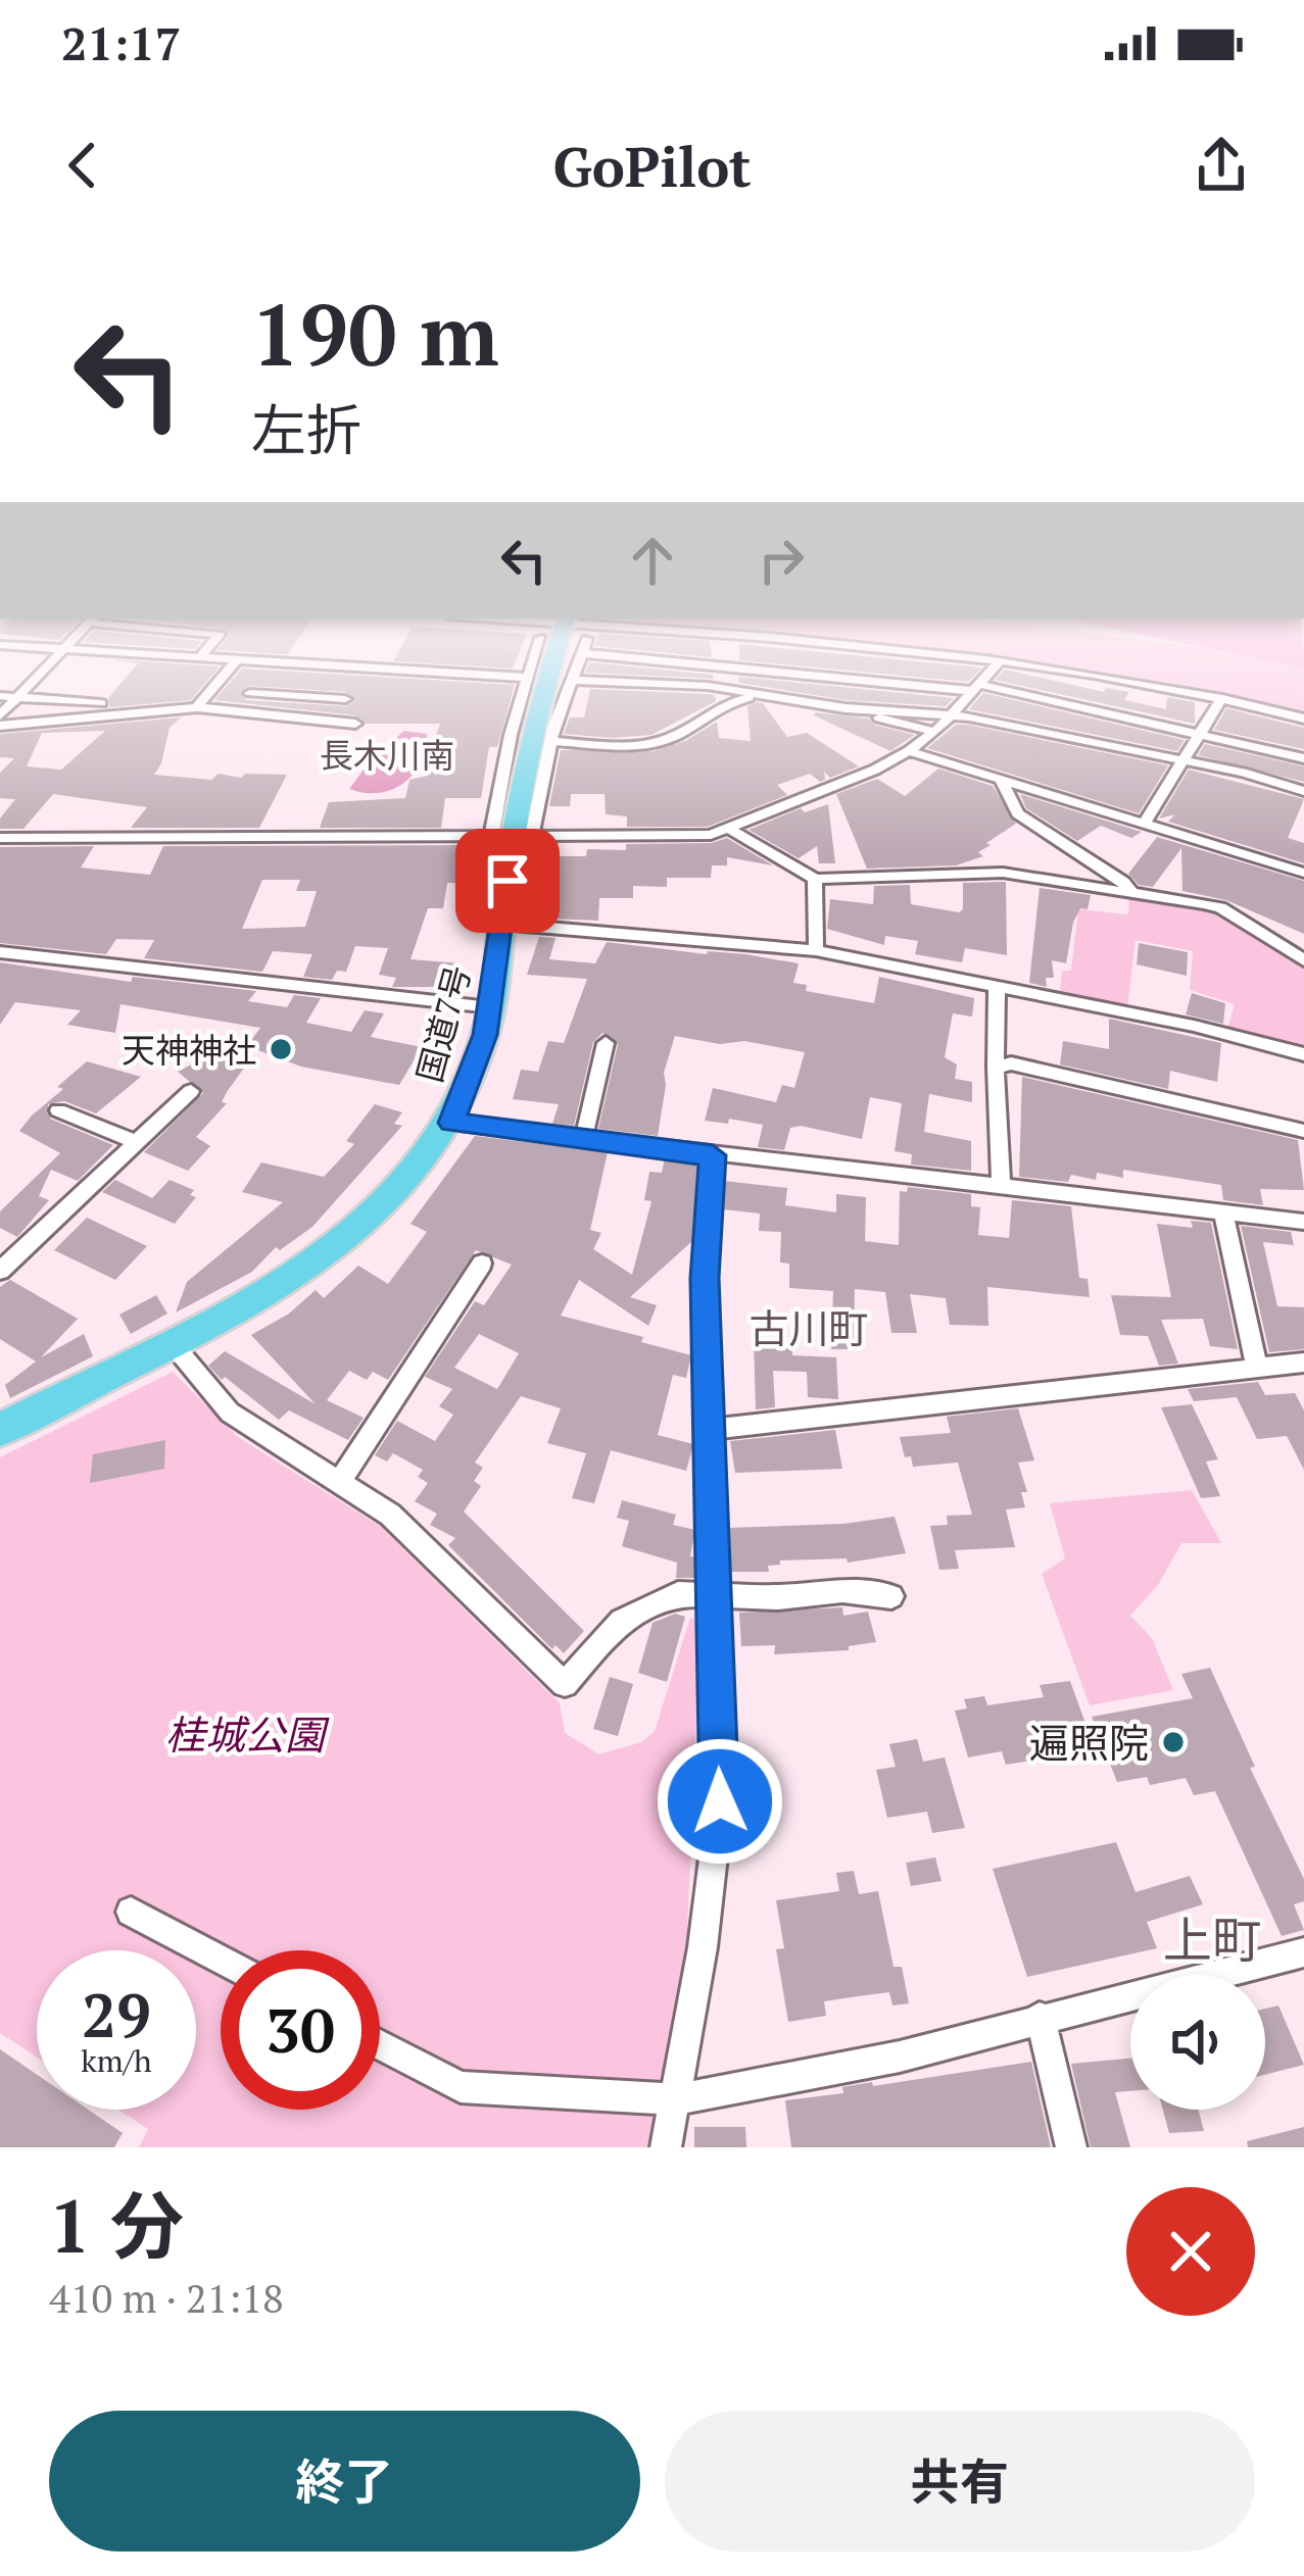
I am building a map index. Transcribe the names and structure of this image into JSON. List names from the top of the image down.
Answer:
{
  "streets": {
    "highway": ["国道7号"]
  },
  "districts": ["長木川南", "古川町", "上町"],
  "parks": ["桂城公園"],
  "places": ["天神神社", "遍照院"],
  "page": {
    "status": "21:17",
    "header": "GoPilot",
    "turn": ["190 m", "左折"],
    "speed": "29 km/h",
    "limit": "30",
    "heading": ["1 分", "410 m · 21:18"],
    "buttons": ["終了", "共有"]
  }
}
